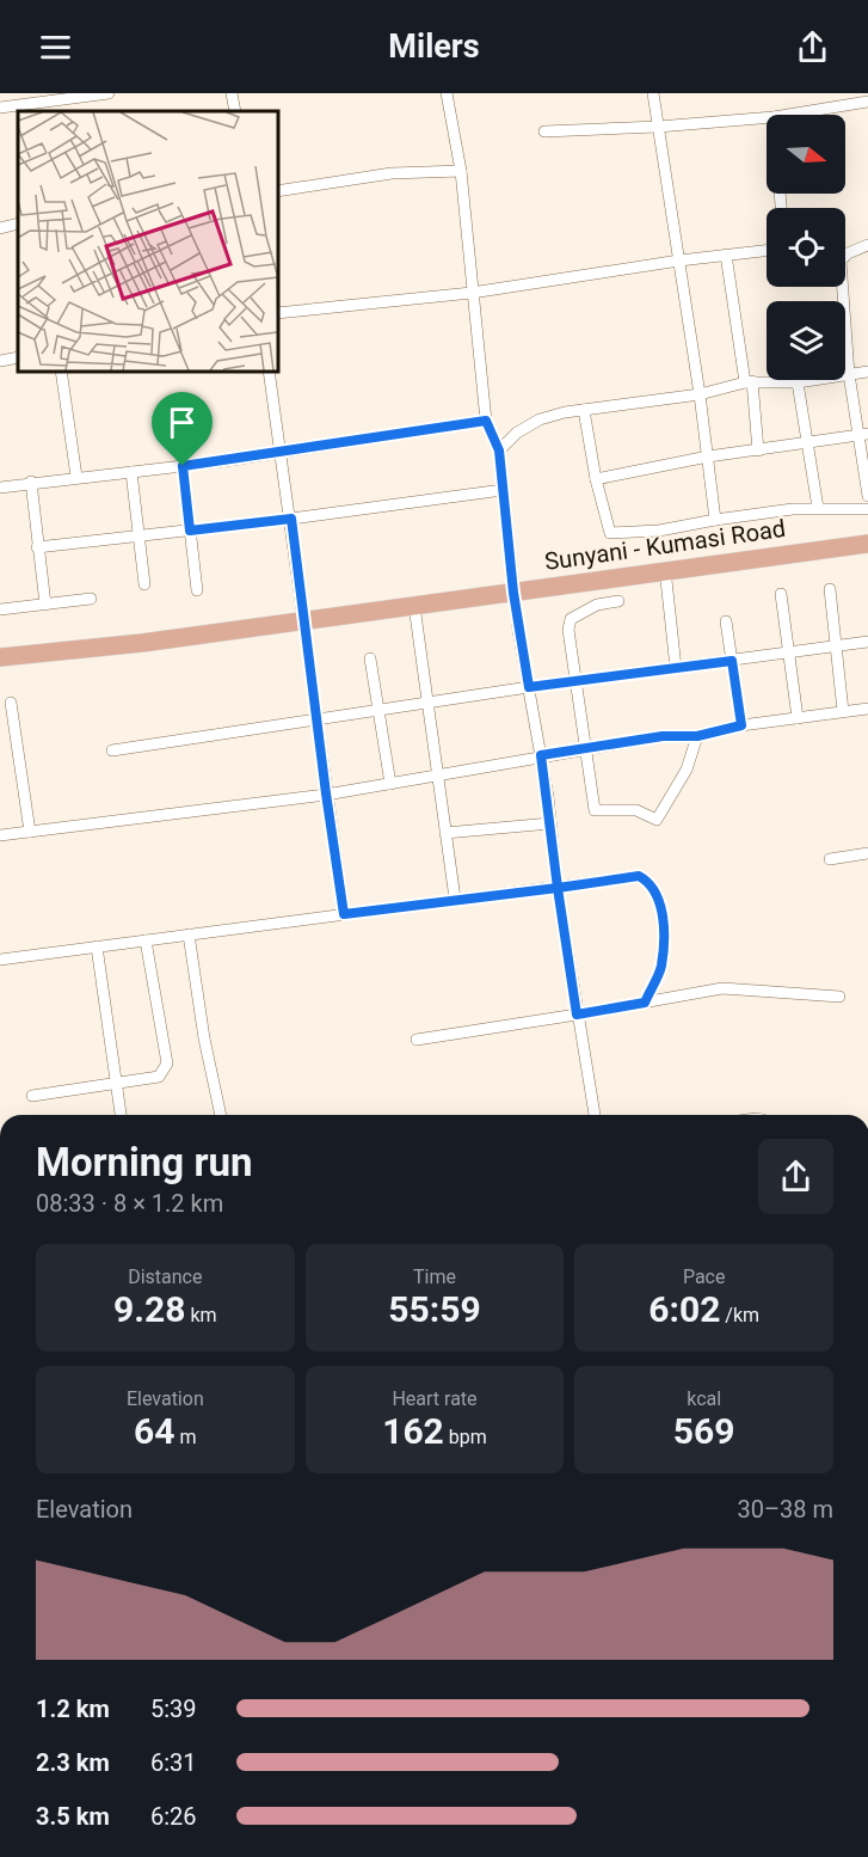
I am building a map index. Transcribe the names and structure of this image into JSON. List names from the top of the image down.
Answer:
{
  "streets": {
    "main road": ["Sunyani - Kumasi Road"]
  },
  "north": "right",
  "page": {
    "header": "Milers",
    "heading": ["Morning run", "08:33 · 8 × 1.2 km"],
    "stats": [
      ["Distance", "9.28 km"],
      ["Time", "55:59"],
      ["Pace", "6:02 /km"],
      ["Elevation", "64 m"],
      ["Heart rate", "162 bpm"],
      ["kcal", "569"]
    ],
    "chart": ["Elevation", "30–38 m"],
    "list": [
      {
        "name": "1.2 km",
        "note": "5:39"
      },
      {
        "name": "2.3 km",
        "note": "6:31"
      },
      {
        "name": "3.5 km",
        "note": "6:26"
      }
    ]
  }
}
